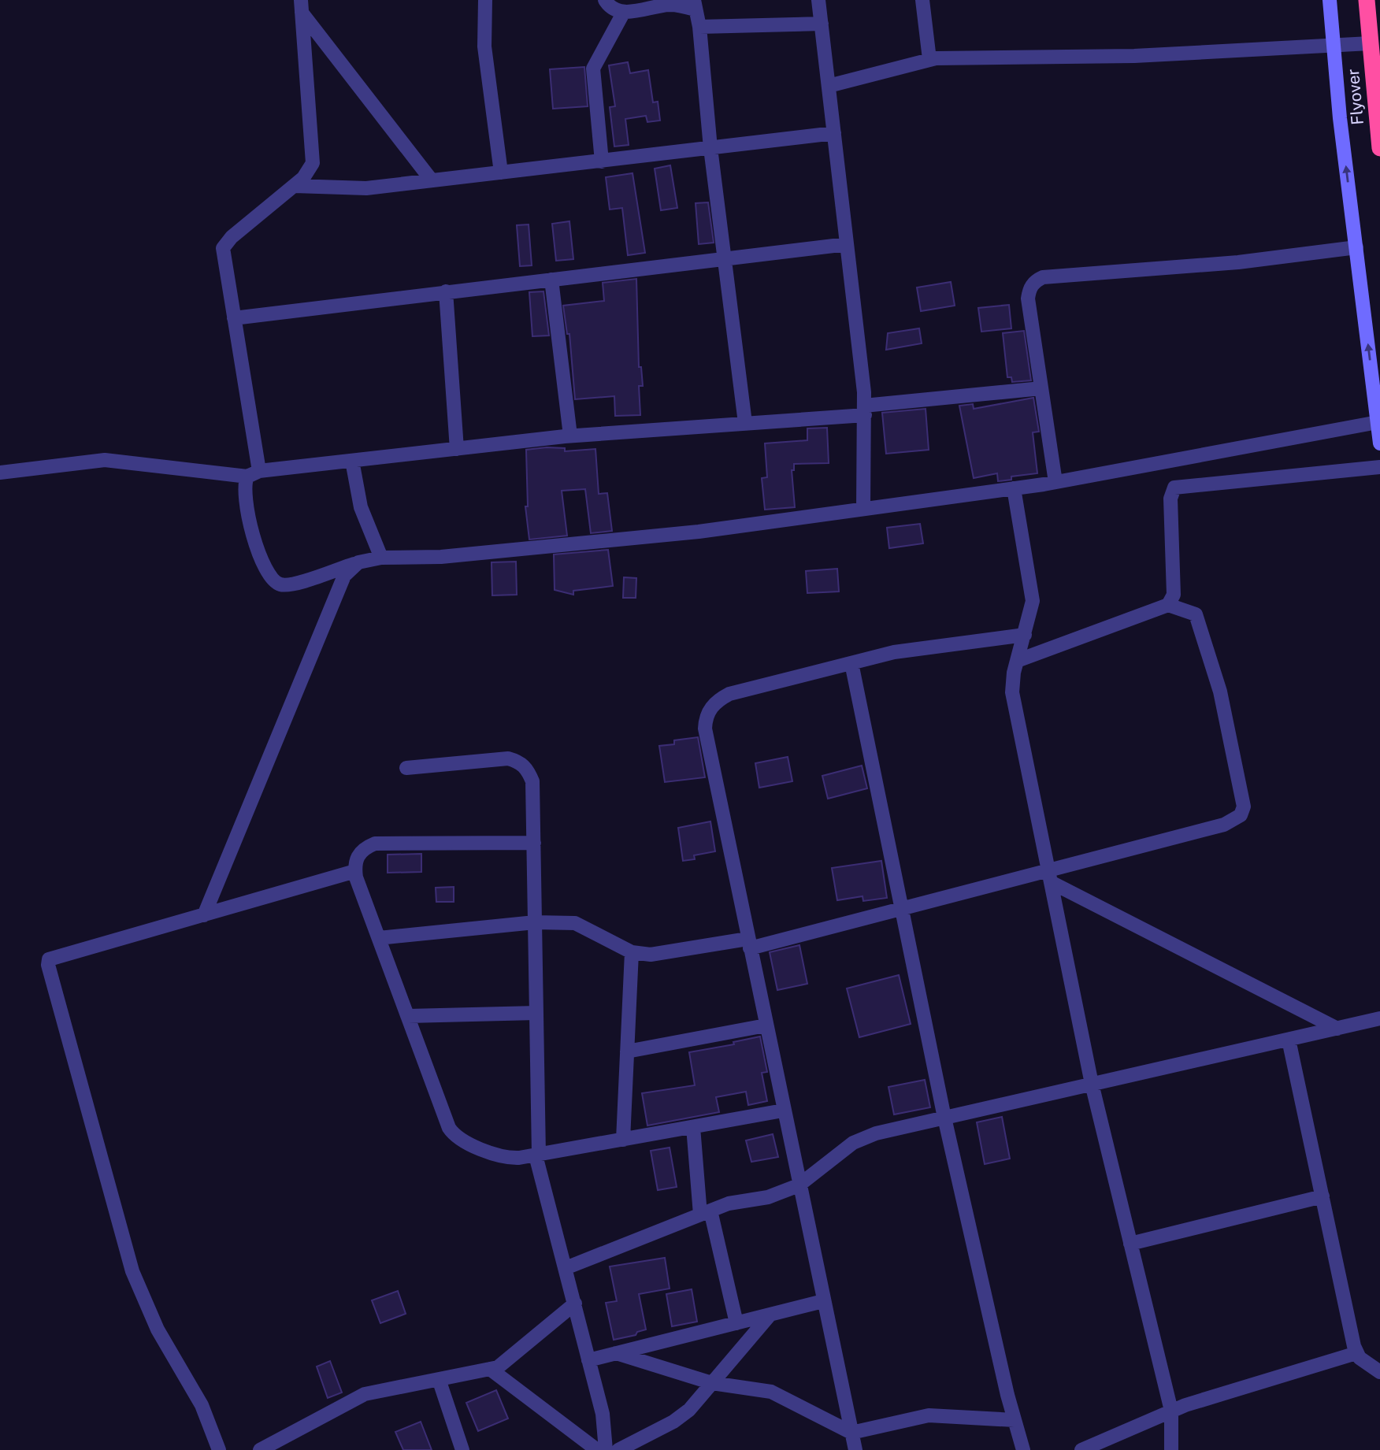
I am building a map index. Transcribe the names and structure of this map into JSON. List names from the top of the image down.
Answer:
{
  "streets": {
    "highway": ["Flyover"]
  }
}
